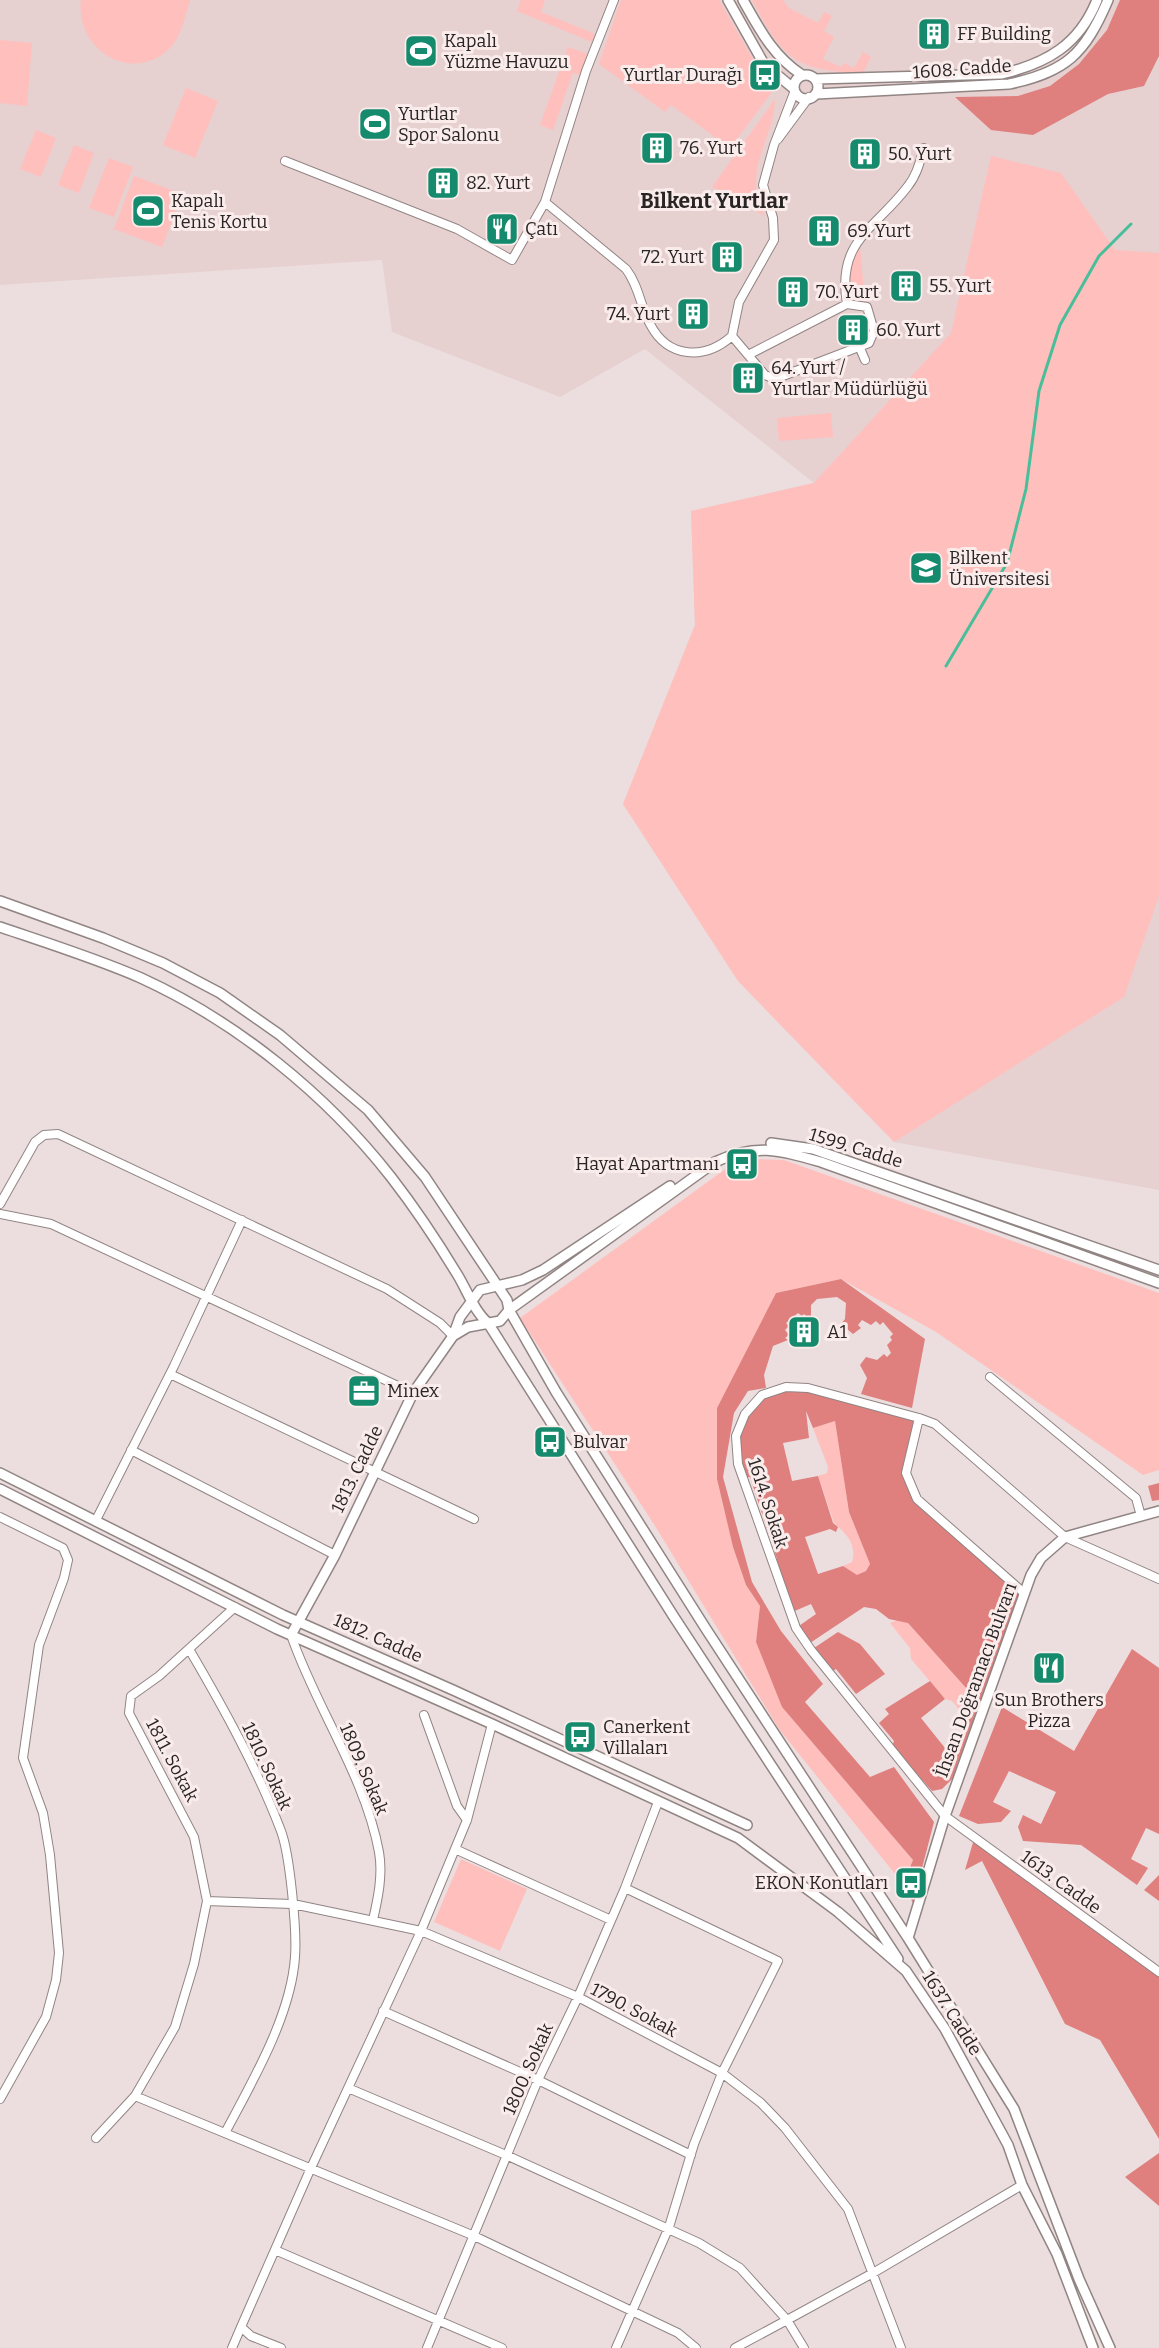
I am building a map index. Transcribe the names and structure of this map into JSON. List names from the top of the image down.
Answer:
{
  "streets": {
    "street": [
      "1608. Cadde",
      "1599. Cadde",
      "1813. Cadde",
      "1614. Sokak",
      "1812. Cadde",
      "İhsan Doğramacı Bulvarı",
      "1811. Sokak",
      "1810. Sokak",
      "1809. Sokak",
      "1613. Cadde",
      "1790. Sokak",
      "1637. Cadde",
      "1800. Sokak"
    ]
  },
  "crossings": [
    ["1599. Cadde", "1813. Cadde"],
    ["1599. Cadde", "1637. Cadde"],
    ["1813. Cadde", "1812. Cadde"],
    ["1813. Cadde", "1809. Sokak"],
    ["1813. Cadde", "1637. Cadde"],
    ["1614. Sokak", "İhsan Doğramacı Bulvarı"],
    ["1614. Sokak", "1613. Cadde"],
    ["1812. Cadde", "1811. Sokak"],
    ["1812. Cadde", "1809. Sokak"],
    ["1812. Cadde", "1637. Cadde"],
    ["1812. Cadde", "1800. Sokak"],
    ["İhsan Doğramacı Bulvarı", "1613. Cadde"],
    ["İhsan Doğramacı Bulvarı", "1637. Cadde"],
    ["1811. Sokak", "1810. Sokak"],
    ["1811. Sokak", "1790. Sokak"],
    ["1810. Sokak", "1790. Sokak"],
    ["1809. Sokak", "1790. Sokak"],
    ["1790. Sokak", "1800. Sokak"],
    ["1637. Cadde", "1800. Sokak"]
  ],
  "districts": ["Bilkent Yurtlar"],
  "places": {
    "building": [
      "FF Building",
      "76. Yurt",
      "50. Yurt",
      "82. Yurt",
      "69. Yurt",
      "72. Yurt",
      "55. Yurt",
      "70. Yurt",
      "74. Yurt",
      "60. Yurt",
      "64. Yurt / Yurtlar Müdürlüğü",
      "A1"
    ],
    "sports": ["Kapalı Yüzme Havuzu", "Yurtlar Spor Salonu", "Kapalı Tenis Kortu"],
    "bus stop": [
      "Yurtlar Durağı",
      "Hayat Apartmanı",
      "Bulvar",
      "Canerkent Villaları",
      "EKON Konutları"
    ],
    "restaurant": ["Çatı", "Sun Brothers Pizza"],
    "school or university": ["Bilkent Üniversitesi"],
    "office": ["Minex"]
  }
}
